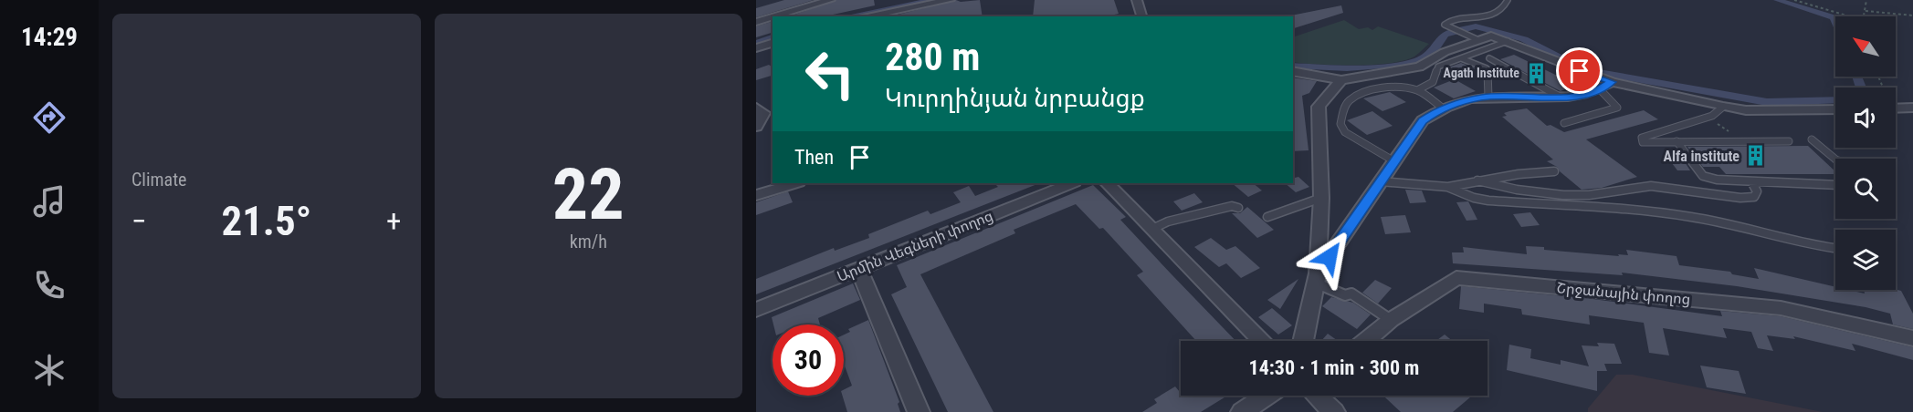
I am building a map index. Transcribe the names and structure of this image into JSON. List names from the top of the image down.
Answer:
{
  "streets": {
    "street": ["Արմին Վեգների փողոց", "Շրջանային փողոց"]
  },
  "places": {
    "building": ["Agath Institute", "Alfa institute"]
  },
  "north": "top left",
  "page": {
    "tabs": "14:29",
    "tile": [
      "Climate",
      ["22", "km/h"]
    ],
    "turn": ["280 m", "Կուրղինյան նրբանցք"],
    "then": "Then",
    "heat": ["−", "21.5°", "+"],
    "limit": "30",
    "trip": "14:30 · 1 min · 300 m"
  }
}
